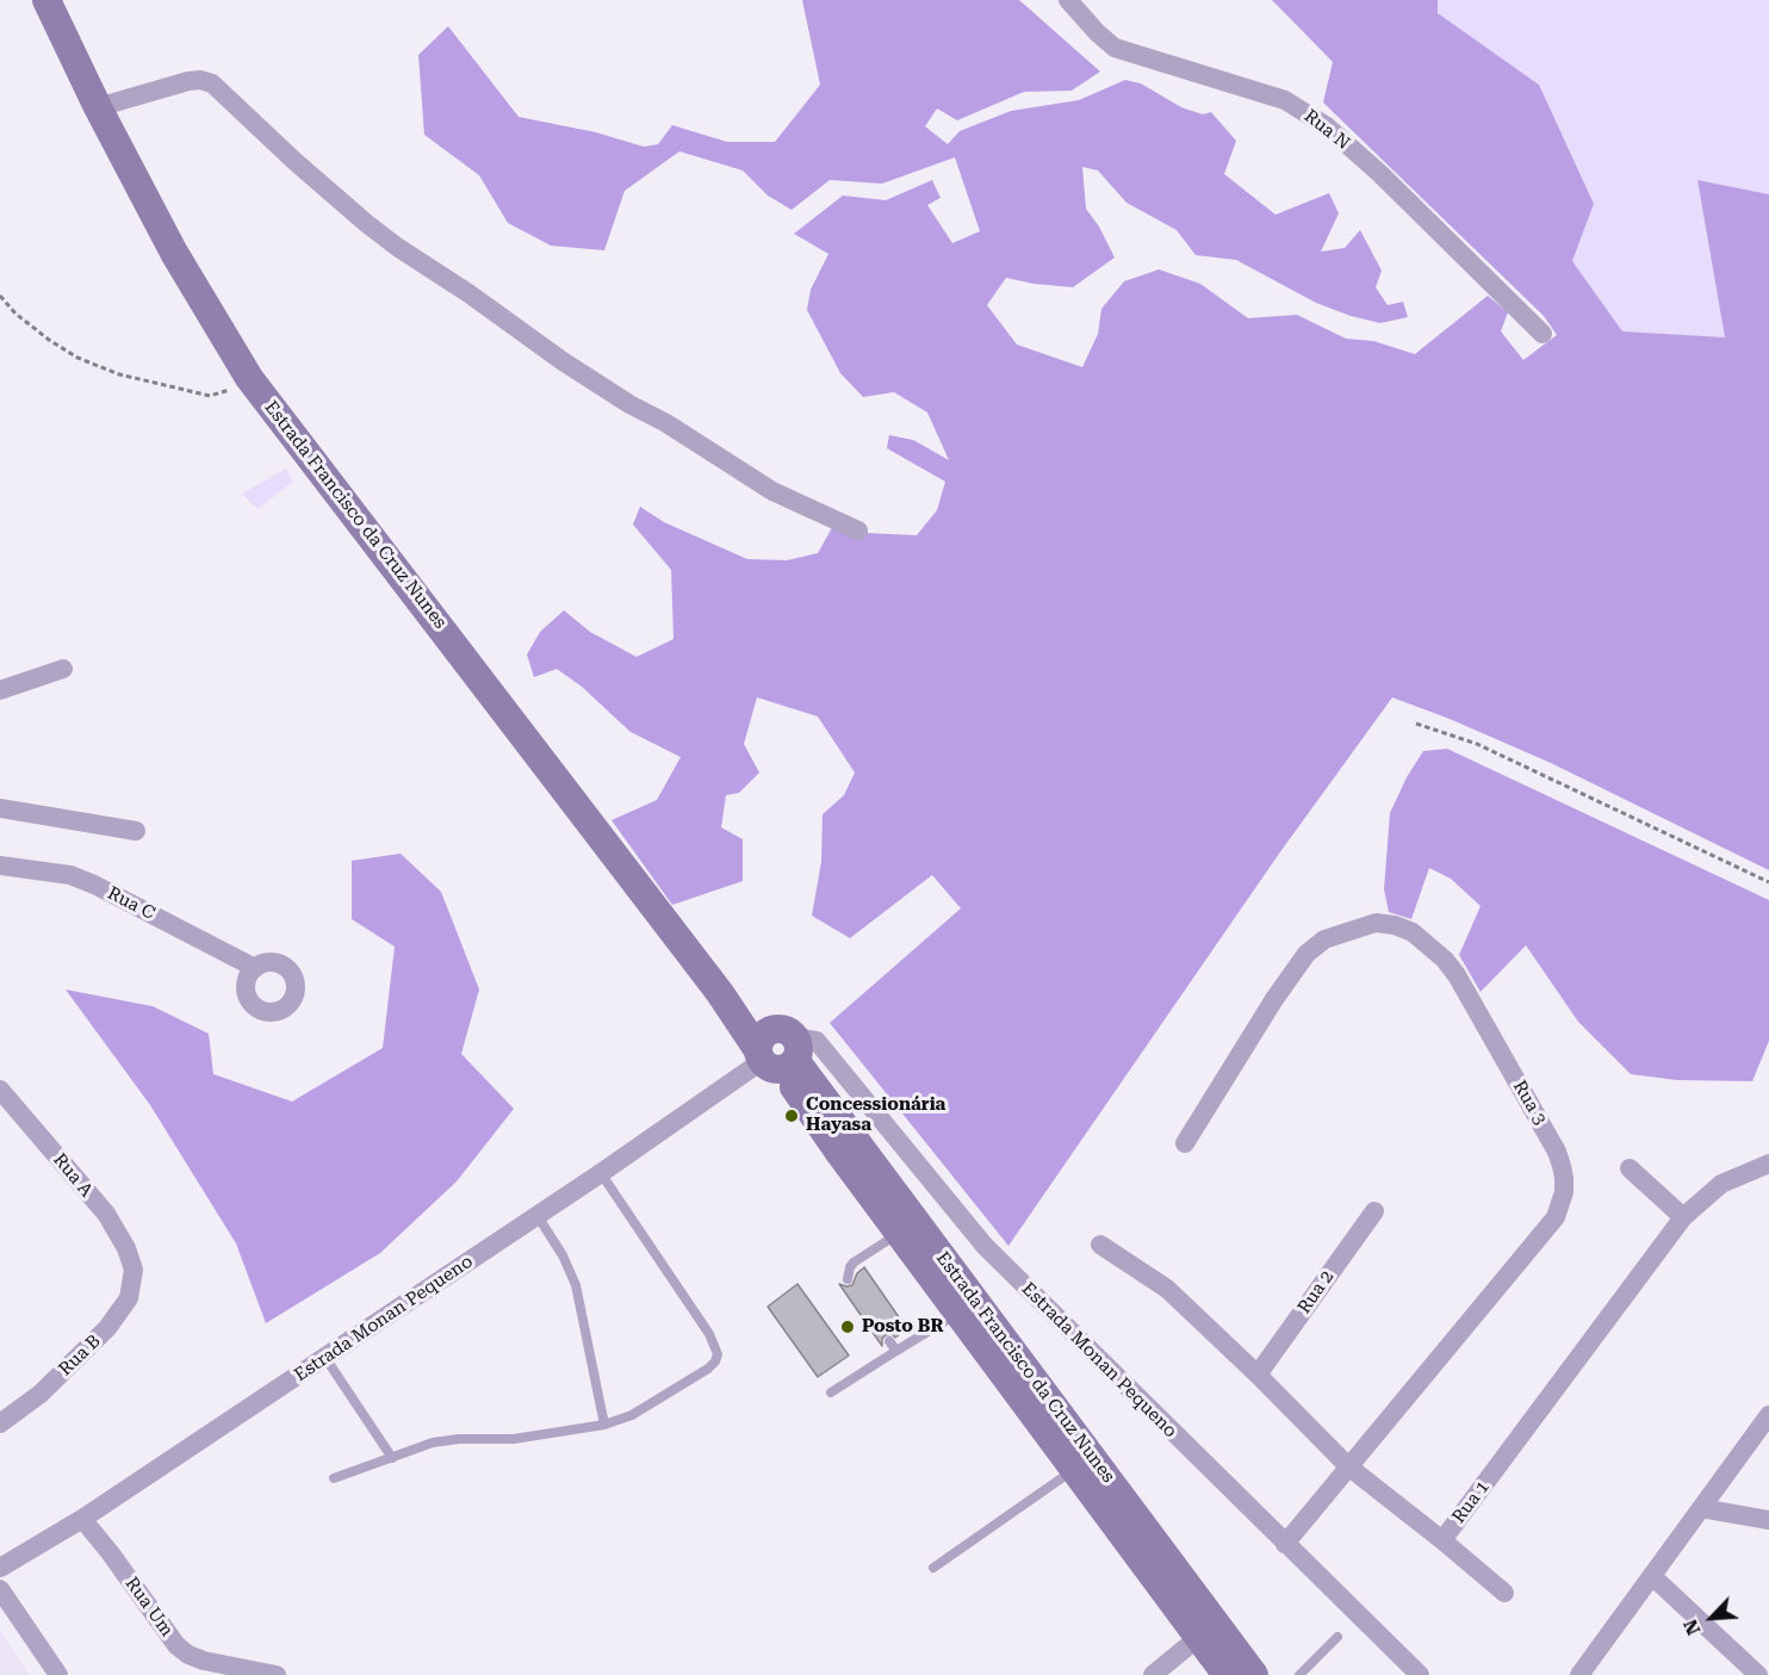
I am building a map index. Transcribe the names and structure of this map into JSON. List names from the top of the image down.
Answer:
{
  "streets": {
    "main road": ["Estrada Francisco da Cruz Nunes"],
    "street": [
      "Rua N",
      "Rua C",
      "Rua 3",
      "Rua A",
      "Rua 2",
      "Estrada Monan Pequeno",
      "Rua B",
      "Rua 1",
      "Rua Um"
    ]
  },
  "crossings": [
    ["Estrada Francisco da Cruz Nunes", "Estrada Monan Pequeno"],
    ["Rua 3", "Estrada Monan Pequeno"],
    ["Rua 3", "Rua 1"],
    ["Rua A", "Rua B"],
    ["Rua 2", "Rua 1"],
    ["Estrada Monan Pequeno", "Rua Um"]
  ],
  "places": ["Concessionária Hayasa", "Posto BR"],
  "north": "bottom left"
}
